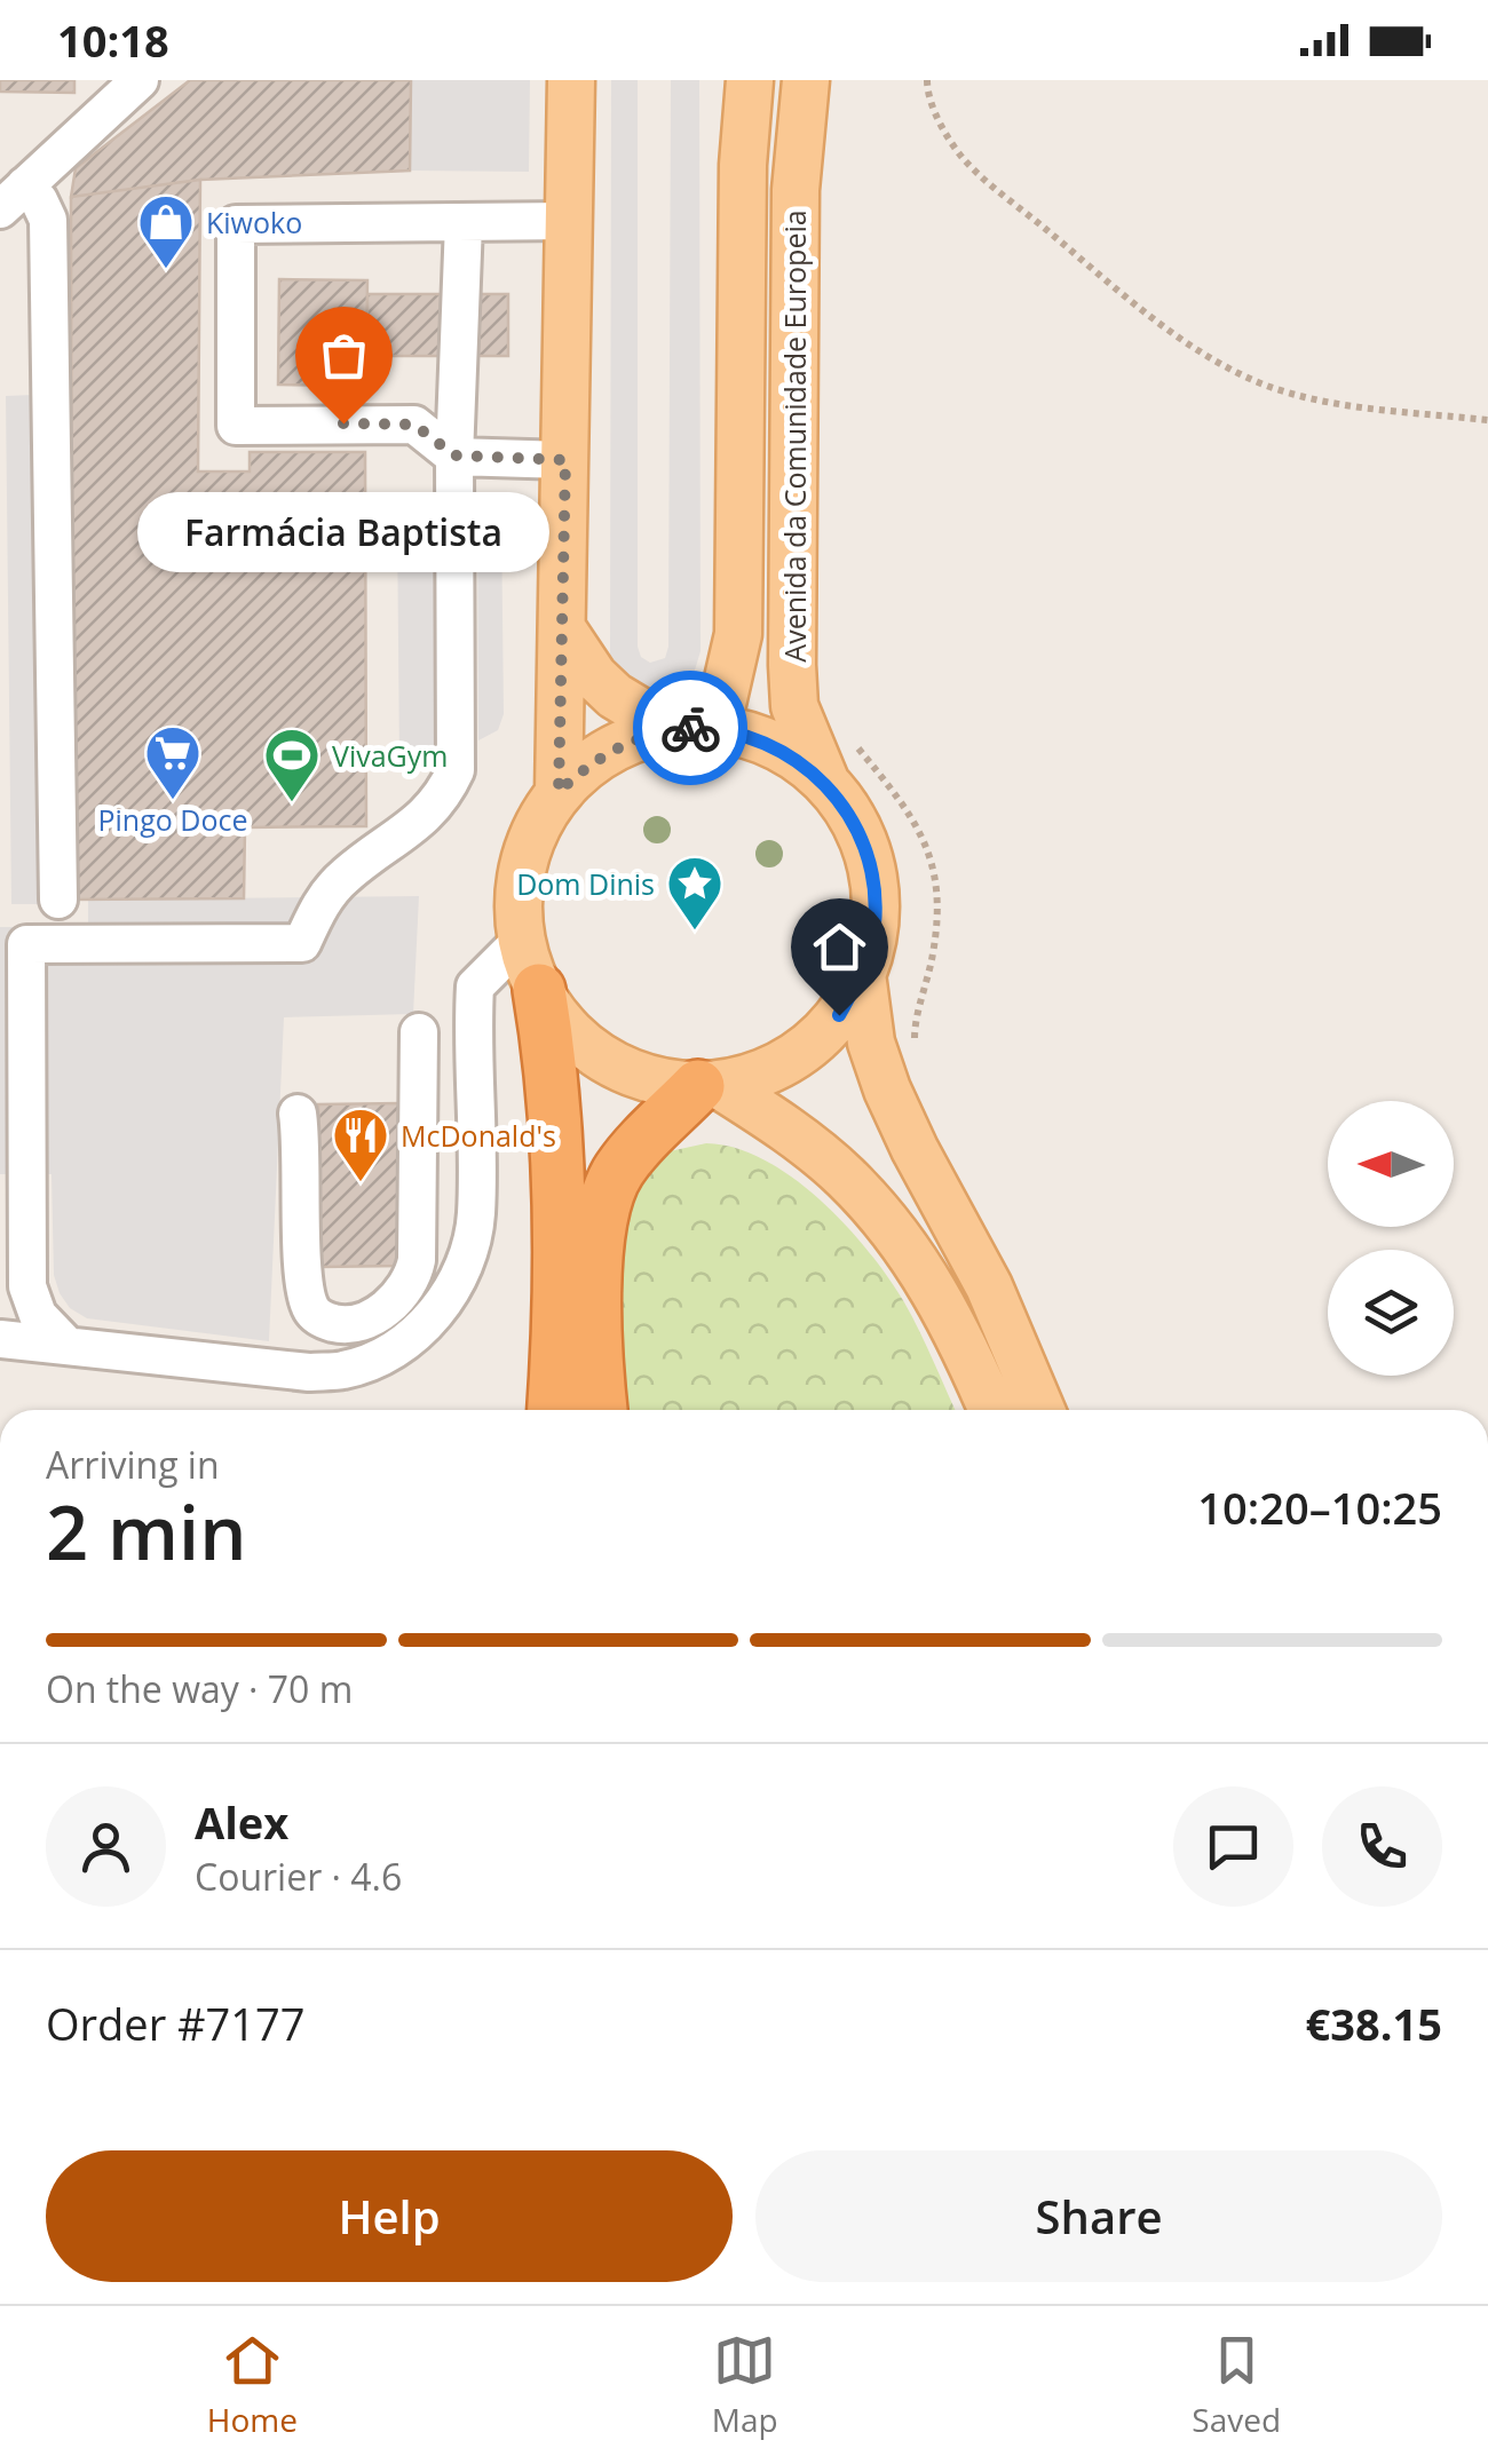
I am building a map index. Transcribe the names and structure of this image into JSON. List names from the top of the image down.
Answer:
{
  "streets": {
    "main road": ["Avenida da Comunidade Europeia"]
  },
  "places": {
    "shop": ["Kiwoko"],
    "other": ["Farmácia Baptista"],
    "supermarket": ["Pingo Doce"],
    "sports": ["VivaGym"],
    "place": ["Dom Dinis"],
    "restaurant": ["McDonald's"]
  },
  "north": "left",
  "page": {
    "status": "10:18",
    "bubble": "Farmácia Baptista",
    "heading": ["2 min", "Arriving in", "10:20–10:25"],
    "panel": [
      "Alex",
      "Courier · 4.6",
      "Order #7177",
      "€38.15"
    ],
    "bar": "On the way · 70 m",
    "buttons": ["Help", "Share"],
    "tabs": ["Home", "Map", "Saved"]
  }
}
